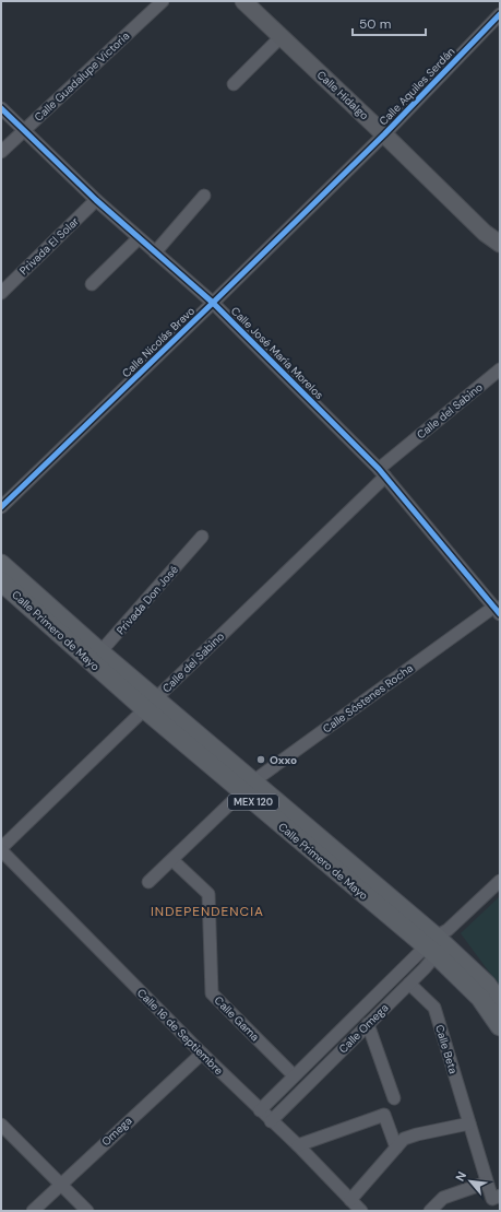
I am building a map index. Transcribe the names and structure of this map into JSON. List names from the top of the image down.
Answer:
{
  "streets": {
    "main road": ["Calle Primero de Mayo", "MEX 120"],
    "street": [
      "Calle Guadalupe Victoria",
      "Calle Aquiles Serdán",
      "Calle Hidalgo",
      "Privada El Solar",
      "Calle Nicolás Bravo",
      "Calle José María Morelos",
      "Calle del Sabino",
      "Privada Don José",
      "Calle Sóstenes Rocha",
      "Calle Gama",
      "Calle Omega",
      "Calle 16 de Septiembre",
      "Calle Beta",
      "Omega"
    ]
  },
  "crossings": [
    ["Calle Guadalupe Victoria", "Calle José María Morelos"],
    ["Calle Aquiles Serdán", "Calle Hidalgo"],
    ["Calle Aquiles Serdán", "Calle Nicolás Bravo"],
    ["Calle Hidalgo", "Calle Nicolás Bravo"],
    ["Privada El Solar", "Calle José María Morelos"],
    ["Calle Nicolás Bravo", "Calle José María Morelos"],
    ["Calle José María Morelos", "Calle del Sabino"],
    ["Calle José María Morelos", "Calle Sóstenes Rocha"],
    ["Calle del Sabino", "Calle Primero de Mayo"],
    ["Calle del Sabino", "Calle 16 de Septiembre"],
    ["Privada Don José", "Calle Primero de Mayo"],
    ["Calle Primero de Mayo", "Calle Sóstenes Rocha"],
    ["Calle Primero de Mayo", "Calle Omega"],
    ["Calle Gama", "Calle Omega"],
    ["Calle Omega", "Calle 16 de Septiembre"],
    ["Calle Omega", "Calle Beta"],
    ["Calle 16 de Septiembre", "Omega"]
  ],
  "districts": ["INDEPENDENCIA"],
  "places": ["Oxxo"],
  "scale_bar": "50 m",
  "north": "top left"
}
